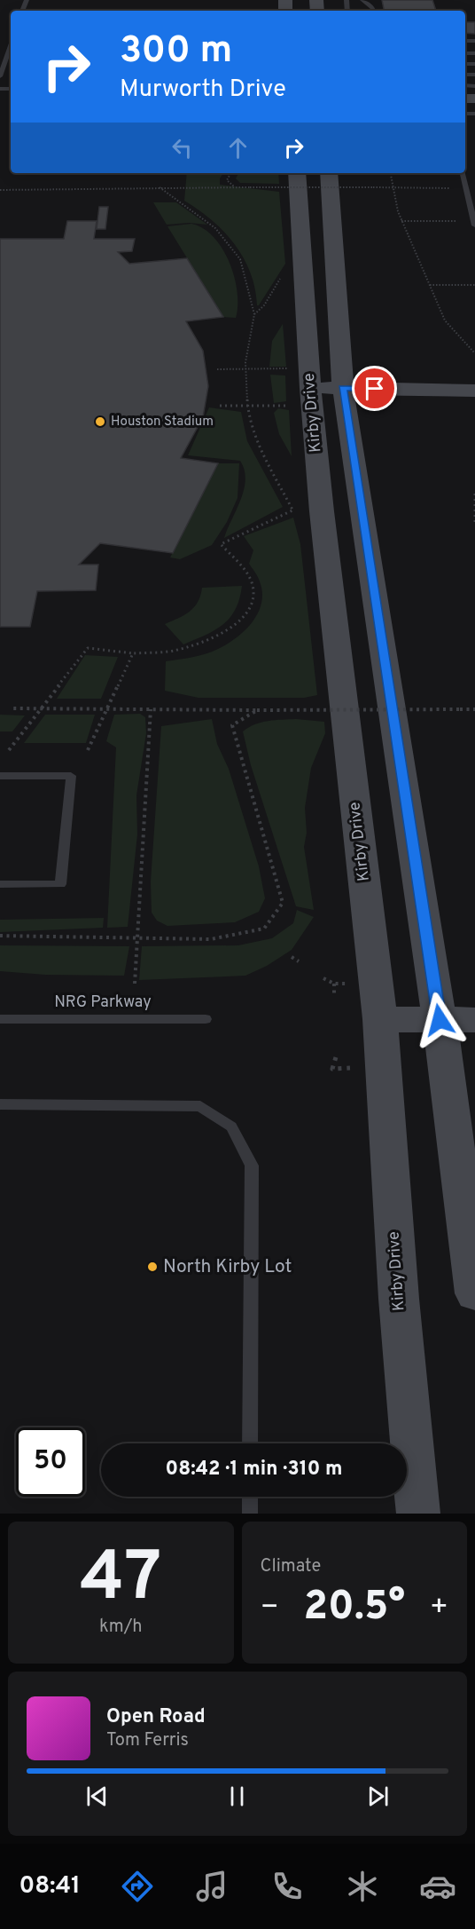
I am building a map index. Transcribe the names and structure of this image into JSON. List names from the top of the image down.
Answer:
{
  "streets": {
    "main road": ["Kirby Drive"],
    "lane": ["NRG Parkway"]
  },
  "places": ["Houston Stadium", "North Kirby Lot"],
  "page": {
    "turn": ["300 m", "Murworth Drive"],
    "limit": "50",
    "trip": "08:42 · 1 min · 310 m",
    "tile": [
      ["47", "km/h"],
      "Climate"
    ],
    "heat": ["−", "20.5°", "+"],
    "song": ["Open Road", "Tom Ferris"],
    "tabs": "08:41"
  }
}
